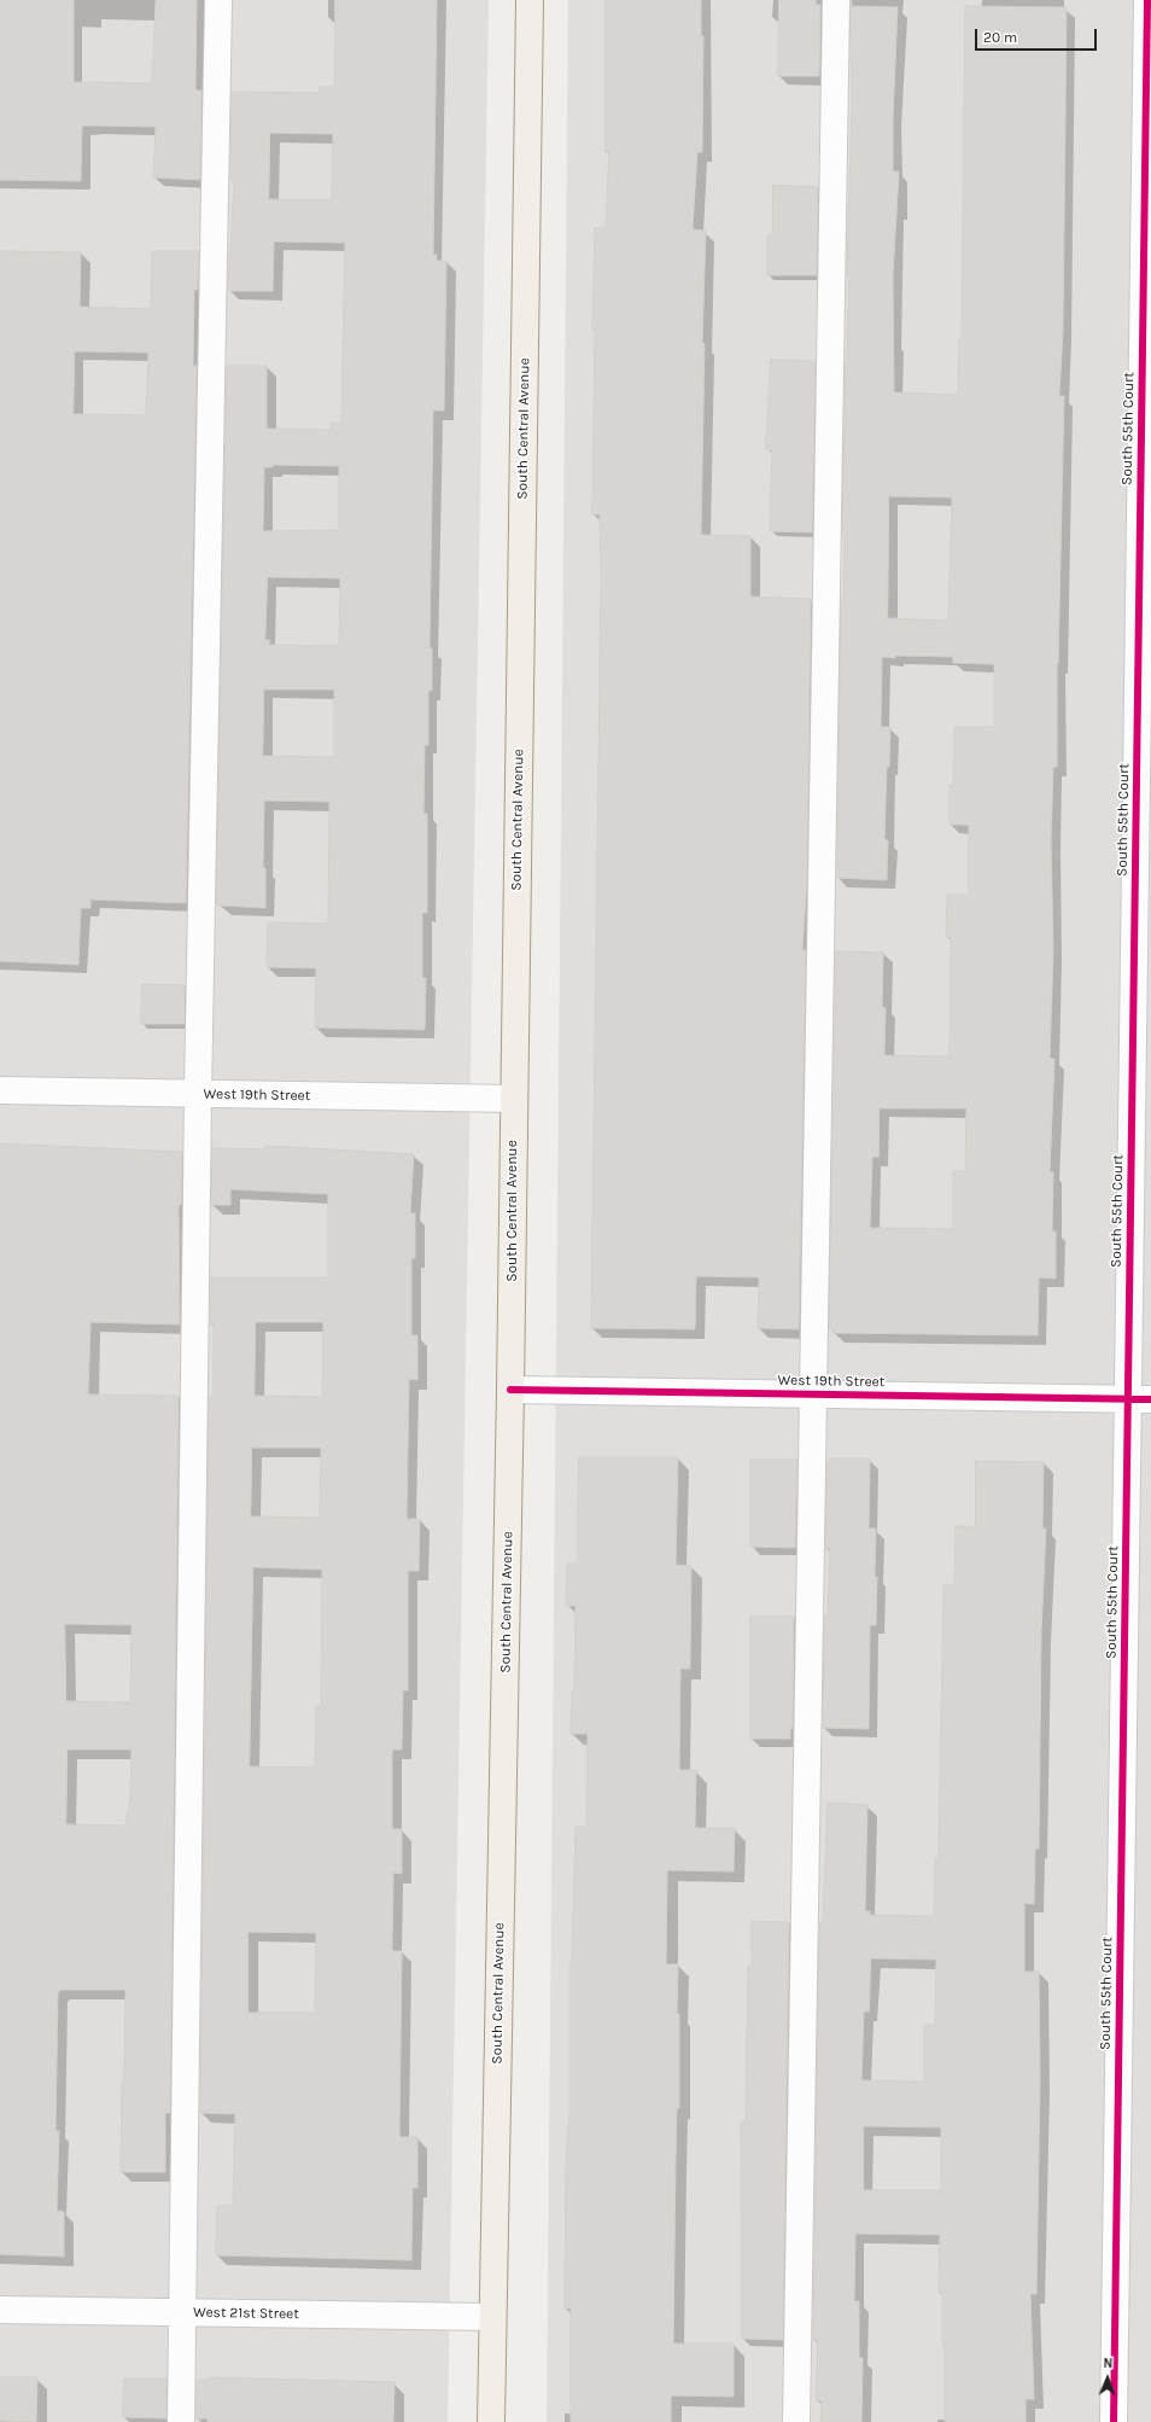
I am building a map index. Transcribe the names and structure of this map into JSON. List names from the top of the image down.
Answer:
{
  "streets": {
    "main road": ["South Central Avenue"],
    "street": ["South 55th Court", "West 19th Street", "West 21st Street"]
  },
  "crossings": [
    ["South Central Avenue", "West 19th Street"],
    ["South Central Avenue", "West 21st Street"],
    ["South 55th Court", "West 19th Street"]
  ],
  "scale_bar": "20 m",
  "north": "top"
}
